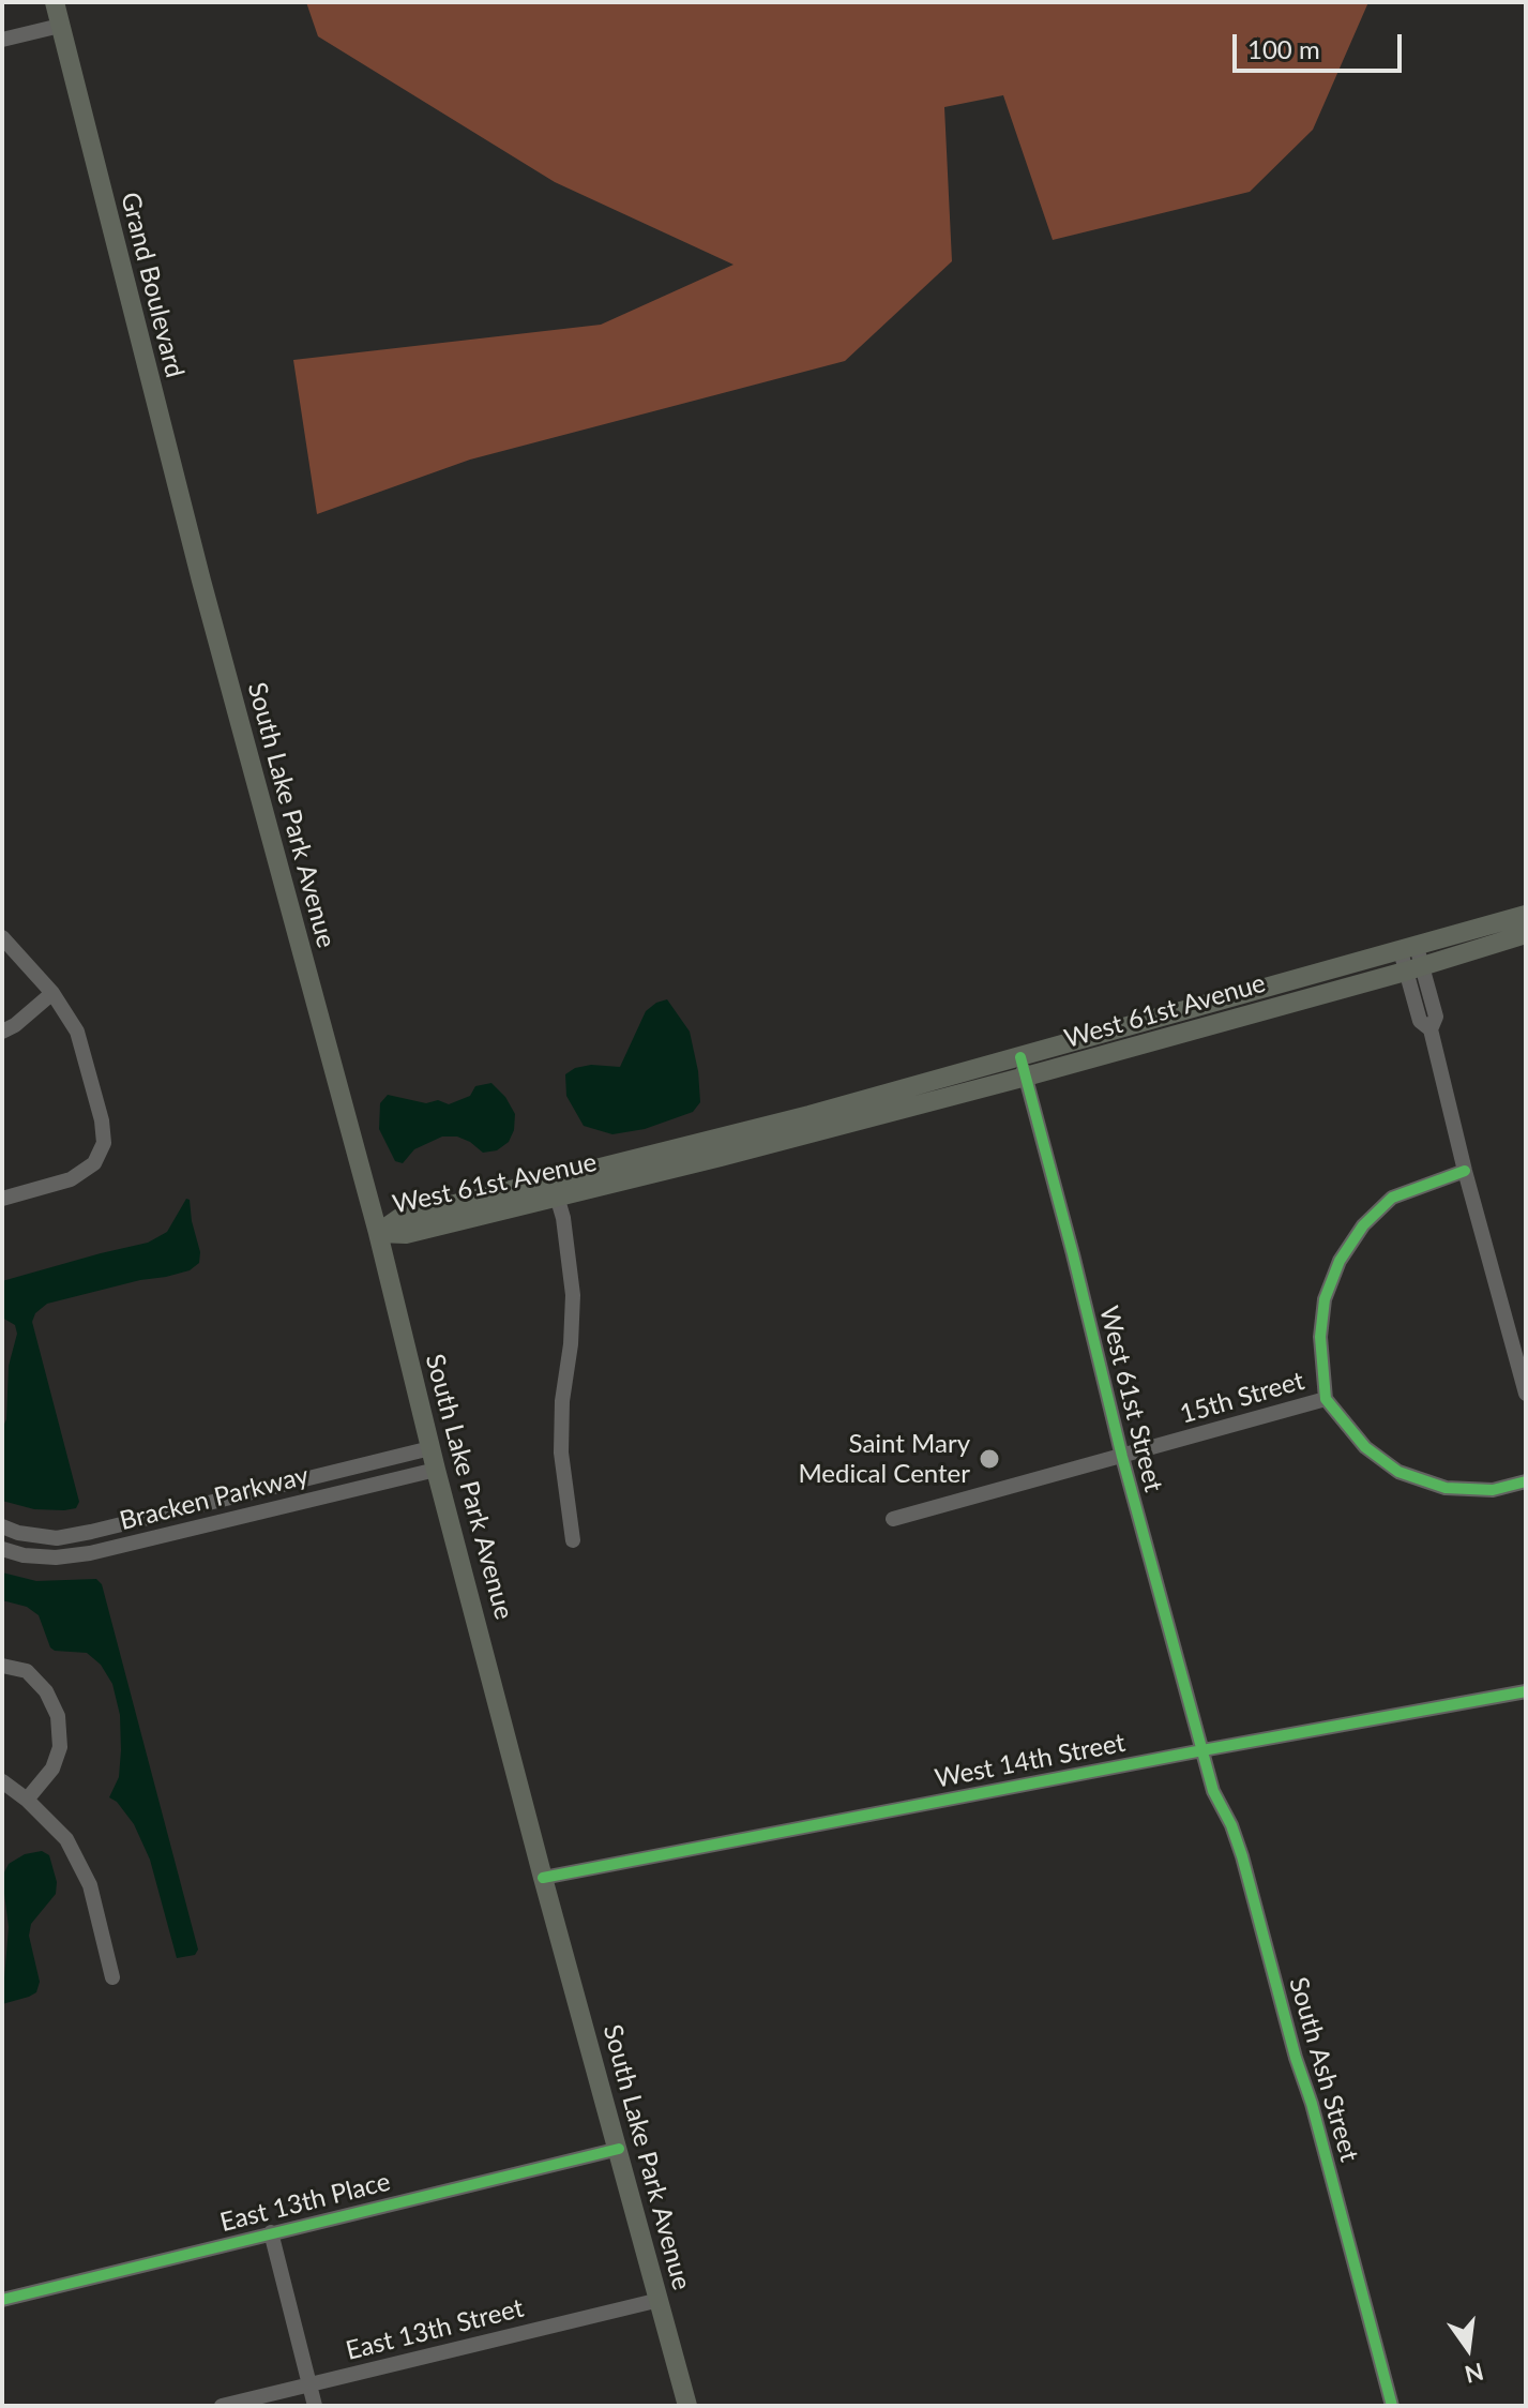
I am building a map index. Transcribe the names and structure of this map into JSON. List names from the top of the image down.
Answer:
{
  "streets": {
    "main road": ["Grand Boulevard", "South Lake Park Avenue", "West 61st Avenue"],
    "street": [
      "15th Street",
      "West 61st Street",
      "Bracken Parkway",
      "West 14th Street",
      "South Ash Street",
      "East 13th Place",
      "East 13th Street"
    ]
  },
  "crossings": [
    ["Grand Boulevard", "South Lake Park Avenue"],
    ["South Lake Park Avenue", "West 61st Avenue"],
    ["South Lake Park Avenue", "Bracken Parkway"],
    ["South Lake Park Avenue", "West 14th Street"],
    ["South Lake Park Avenue", "East 13th Place"],
    ["South Lake Park Avenue", "East 13th Street"],
    ["West 61st Avenue", "West 61st Street"],
    ["15th Street", "West 61st Street"],
    ["West 61st Street", "West 14th Street"],
    ["West 61st Street", "South Ash Street"],
    ["West 14th Street", "South Ash Street"]
  ],
  "places": ["Saint Mary Medical Center"],
  "scale_bar": "100 m",
  "north": "bottom"
}
